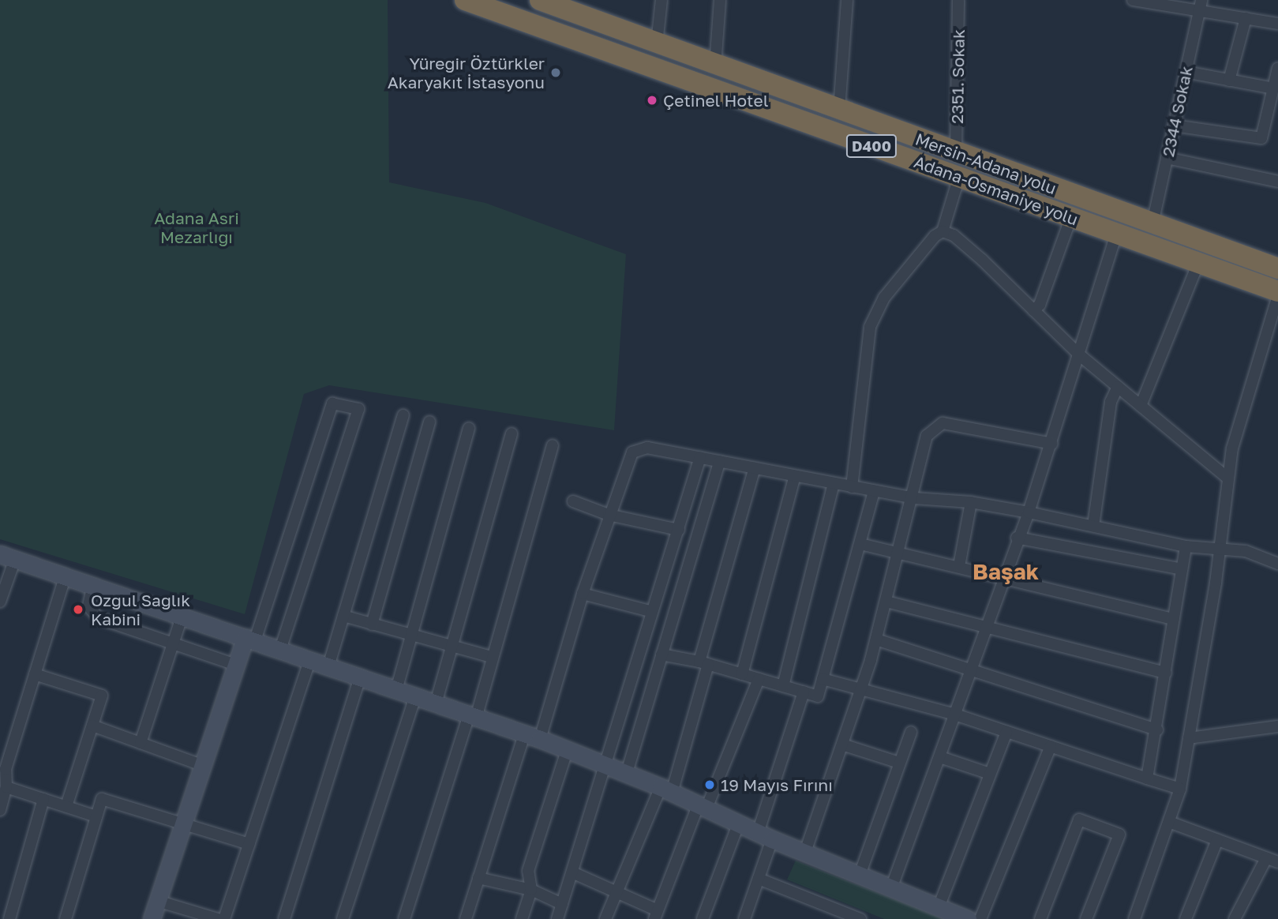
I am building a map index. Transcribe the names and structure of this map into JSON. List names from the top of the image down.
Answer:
{
  "streets": {
    "highway": ["D400", "Mersin-Adana yolu", "Adana-Osmaniye yolu"],
    "street": ["2351. Sokak", "2344 Sokak"]
  },
  "crossings": [
    ["2351. Sokak", "Mersin-Adana yolu"],
    ["2344 Sokak", "Mersin-Adana yolu"]
  ],
  "districts": ["Başak"],
  "parks": ["Adana Asri Mezarlığı"],
  "places": [
    "Yüreğir Öztürkler Akaryakıt İstasyonu",
    "Çetinel Hotel",
    "Ozgul Saglık Kabini",
    "19 Mayıs Fırını"
  ]
}
